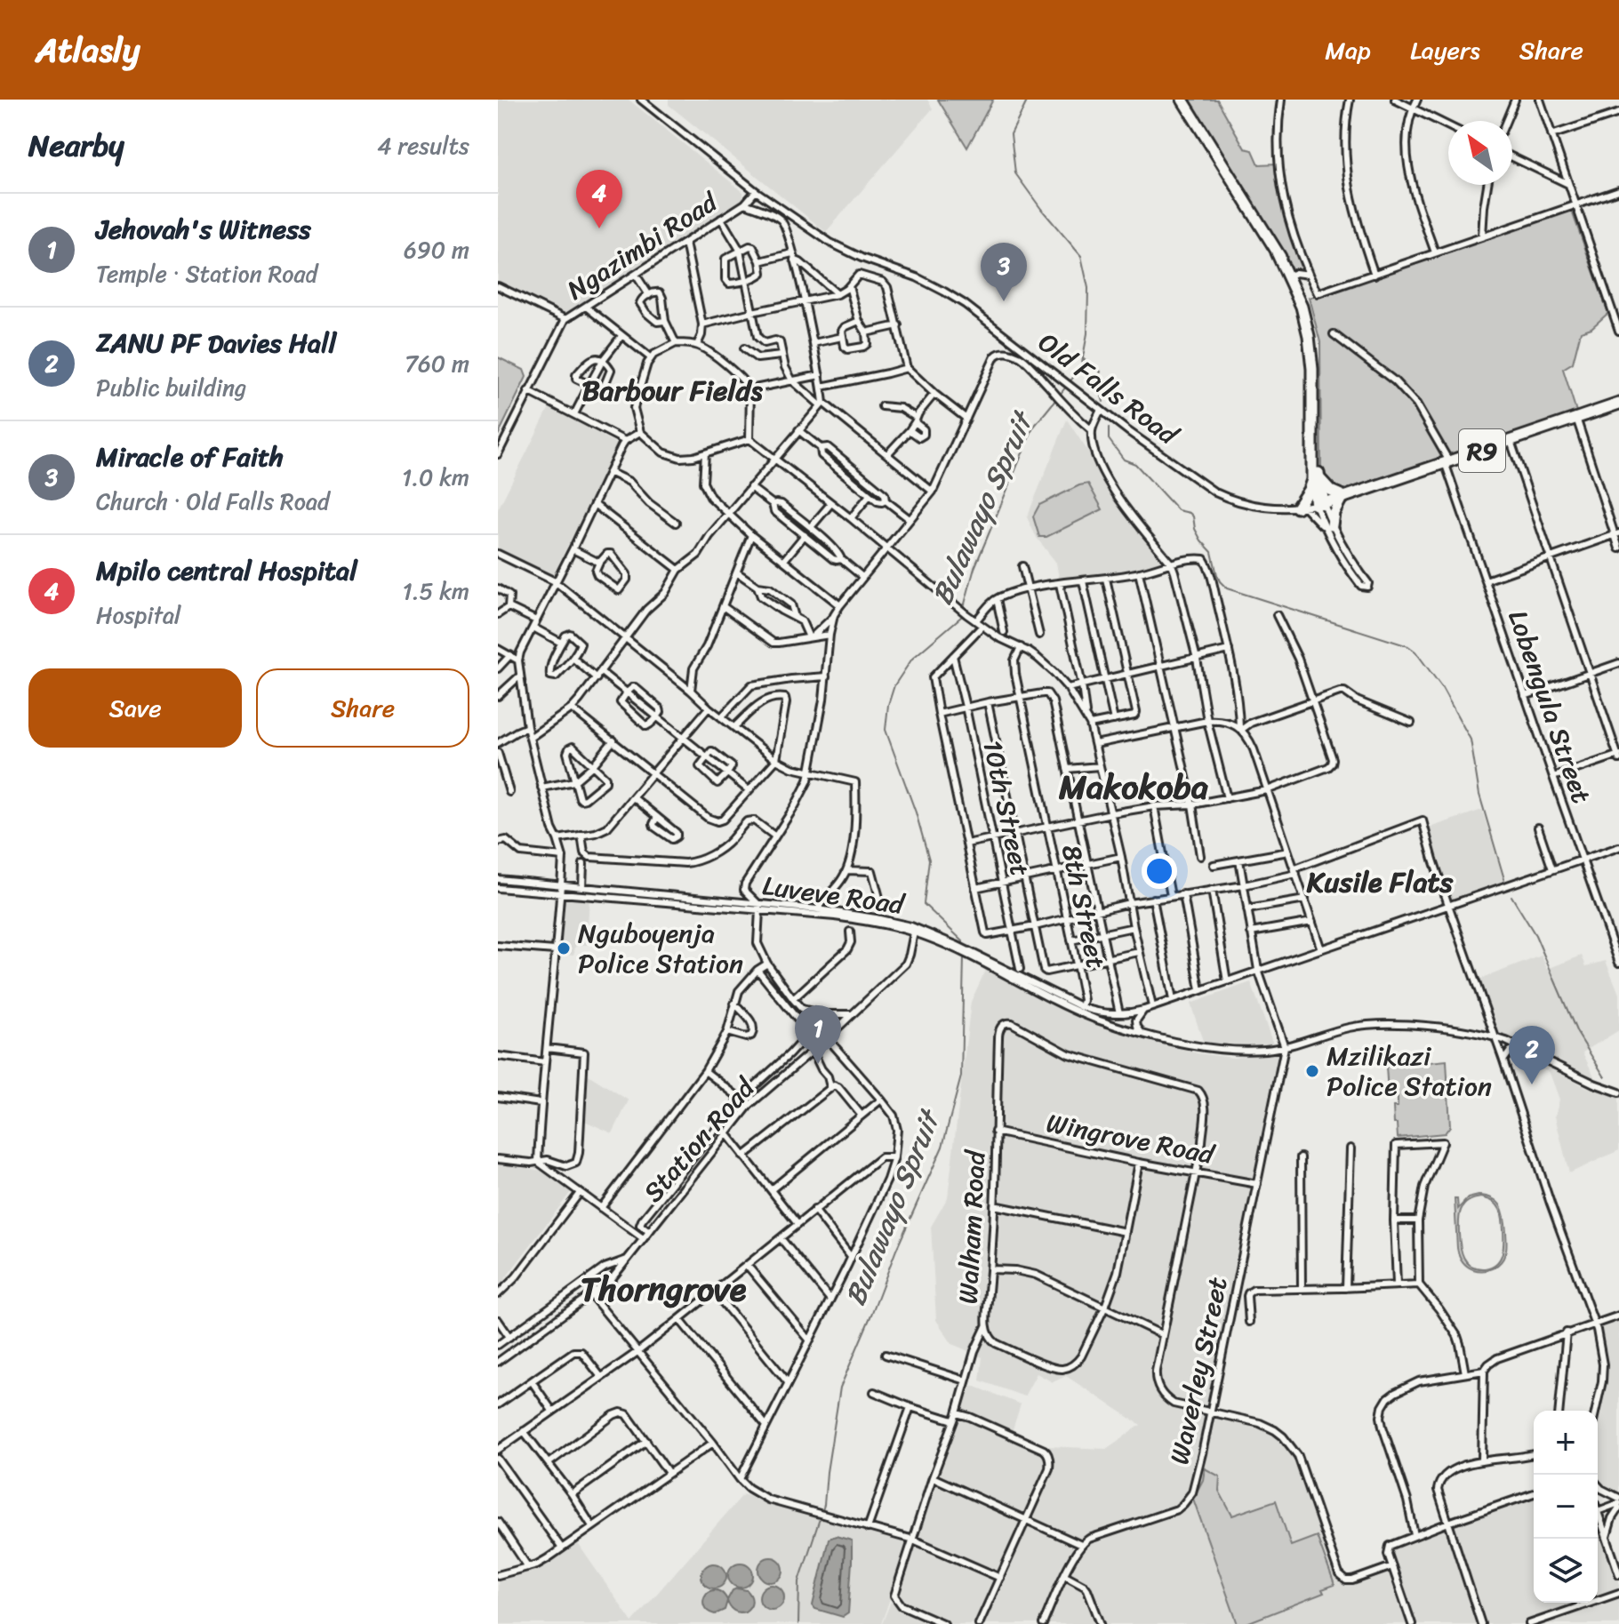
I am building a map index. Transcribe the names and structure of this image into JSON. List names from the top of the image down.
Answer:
{
  "streets": {
    "highway": ["R9"],
    "street": [
      "Ngazimbi Road",
      "Old Falls Road",
      "Lobengula Street",
      "10th Street",
      "Luveve Road",
      "8th Street",
      "Wingrove Road",
      "Station Road",
      "Walham Road",
      "Waverley Street"
    ]
  },
  "crossings": [
    ["Ngazimbi Road", "Old Falls Road"],
    ["Old Falls Road", "R9"],
    ["R9", "Lobengula Street"],
    ["Lobengula Street", "Luveve Road"],
    ["Luveve Road", "8th Street"],
    ["Luveve Road", "Station Road"],
    ["Luveve Road", "Waverley Street"],
    ["Wingrove Road", "Walham Road"],
    ["Wingrove Road", "Waverley Street"]
  ],
  "districts": [
    "Barbour Fields",
    "Makokoba",
    "Kusile Flats",
    "Thorngrove"
  ],
  "water": ["Bulawayo Spruit"],
  "places": ["Nguboyenja Police Station", "Mzilikazi Police Station"],
  "north": "top left",
  "page": {
    "header": "Atlasly",
    "nav": ["Map", "Layers", "Share"],
    "heading": ["Nearby", "4 results"],
    "pins": [
      "4",
      "3",
      "1",
      "2"
    ],
    "list": [
      {
        "mark": "1",
        "name": "Jehovah's Witness",
        "note": "Temple · Station Road",
        "value": "690 m"
      },
      {
        "mark": "2",
        "name": "ZANU PF Davies Hall",
        "note": "Public building",
        "value": "760 m"
      },
      {
        "mark": "3",
        "name": "Miracle of Faith",
        "note": "Church · Old Falls Road",
        "value": "1.0 km"
      },
      {
        "mark": "4",
        "name": "Mpilo central Hospital",
        "note": "Hospital",
        "value": "1.5 km"
      }
    ],
    "buttons": ["Save", "Share"],
    "map_buttons": ["+", "−"]
  }
}
